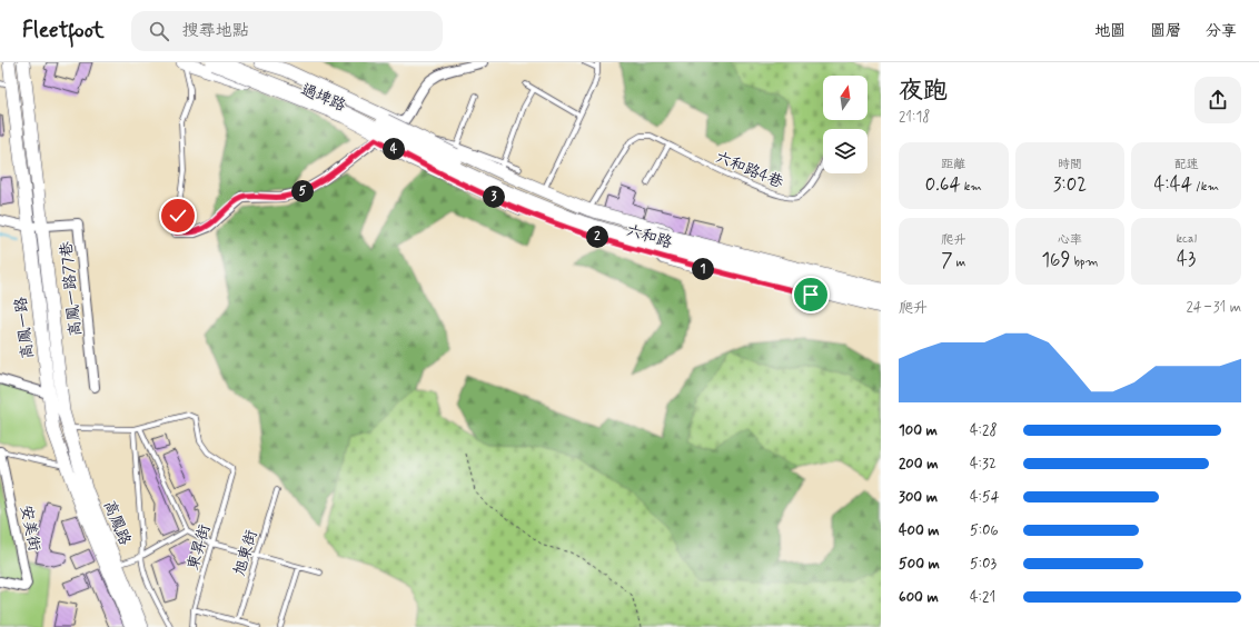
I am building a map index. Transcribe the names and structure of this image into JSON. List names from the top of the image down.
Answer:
{
  "streets": {
    "main road": [
      "過埤路",
      "六和路",
      "高鳳一路",
      "高鳳路"
    ],
    "street": ["高鳳一路77巷", "安美街"],
    "lane": ["六和路4巷", "東昇街", "旭東街"]
  },
  "crossings": [
    ["過埤路", "六和路"],
    ["六和路4巷", "六和路"],
    ["高鳳一路77巷", "高鳳一路"],
    ["高鳳一路", "高鳳路"]
  ],
  "north": "top",
  "page": {
    "header": "Fleetfoot",
    "search": "搜尋地點",
    "nav": ["地圖", "圖層", "分享"],
    "heading": ["夜跑", "21:18"],
    "pins": [
      "4",
      "5",
      "3",
      "2",
      "1"
    ],
    "stats": [
      ["距離", "0.64 km"],
      ["時間", "3:02"],
      ["配速", "4:44 /km"],
      ["爬升", "7 m"],
      ["心率", "169 bpm"],
      ["kcal", "43"]
    ],
    "chart": ["爬升", "24–31 m"],
    "list": [
      {
        "name": "100 m",
        "note": "4:28"
      },
      {
        "name": "200 m",
        "note": "4:32"
      },
      {
        "name": "300 m",
        "note": "4:54"
      },
      {
        "name": "400 m",
        "note": "5:06"
      },
      {
        "name": "500 m",
        "note": "5:03"
      },
      {
        "name": "600 m",
        "note": "4:21"
      }
    ]
  }
}
